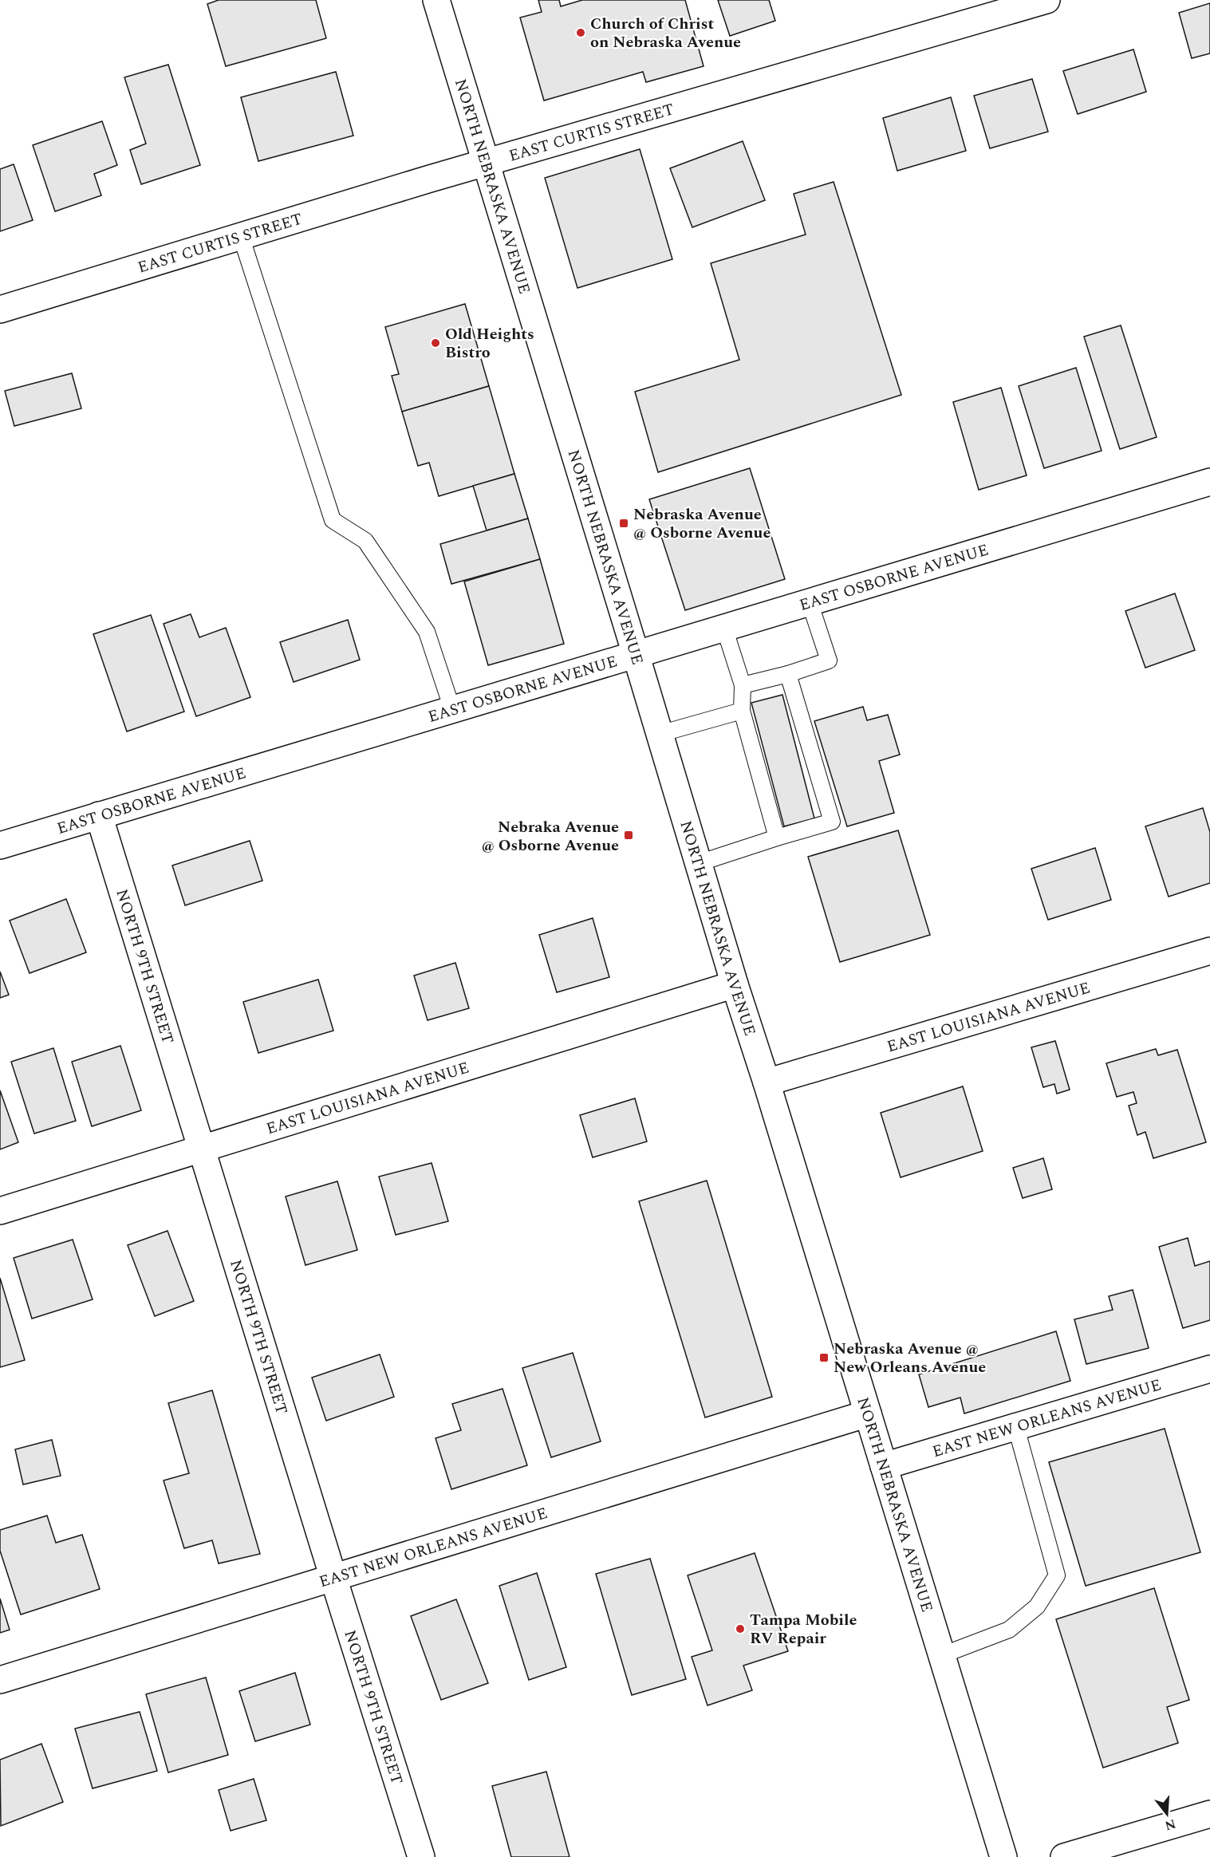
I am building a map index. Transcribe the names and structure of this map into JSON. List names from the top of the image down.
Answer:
{
  "streets": {
    "street": [
      "EAST CURTIS STREET",
      "NORTH NEBRASKA AVENUE",
      "EAST OSBORNE AVENUE",
      "NORTH 9TH STREET",
      "EAST LOUISIANA AVENUE",
      "EAST NEW ORLEANS AVENUE"
    ]
  },
  "crossings": [
    ["EAST CURTIS STREET", "NORTH NEBRASKA AVENUE"],
    ["NORTH NEBRASKA AVENUE", "EAST OSBORNE AVENUE"],
    ["NORTH NEBRASKA AVENUE", "EAST LOUISIANA AVENUE"],
    ["NORTH NEBRASKA AVENUE", "EAST NEW ORLEANS AVENUE"],
    ["EAST OSBORNE AVENUE", "NORTH 9TH STREET"],
    ["NORTH 9TH STREET", "EAST LOUISIANA AVENUE"],
    ["NORTH 9TH STREET", "EAST NEW ORLEANS AVENUE"]
  ],
  "places": {
    "other": ["Church of Christ on Nebraska Avenue", "Old Heights Bistro", "Tampa Mobile RV Repair"],
    "transit": ["Nebraska Avenue @ Osborne Avenue", "Nebraka Avenue @ Osborne Avenue", "Nebraska Avenue @ New Orleans Avenue"]
  },
  "north": "bottom"
}
